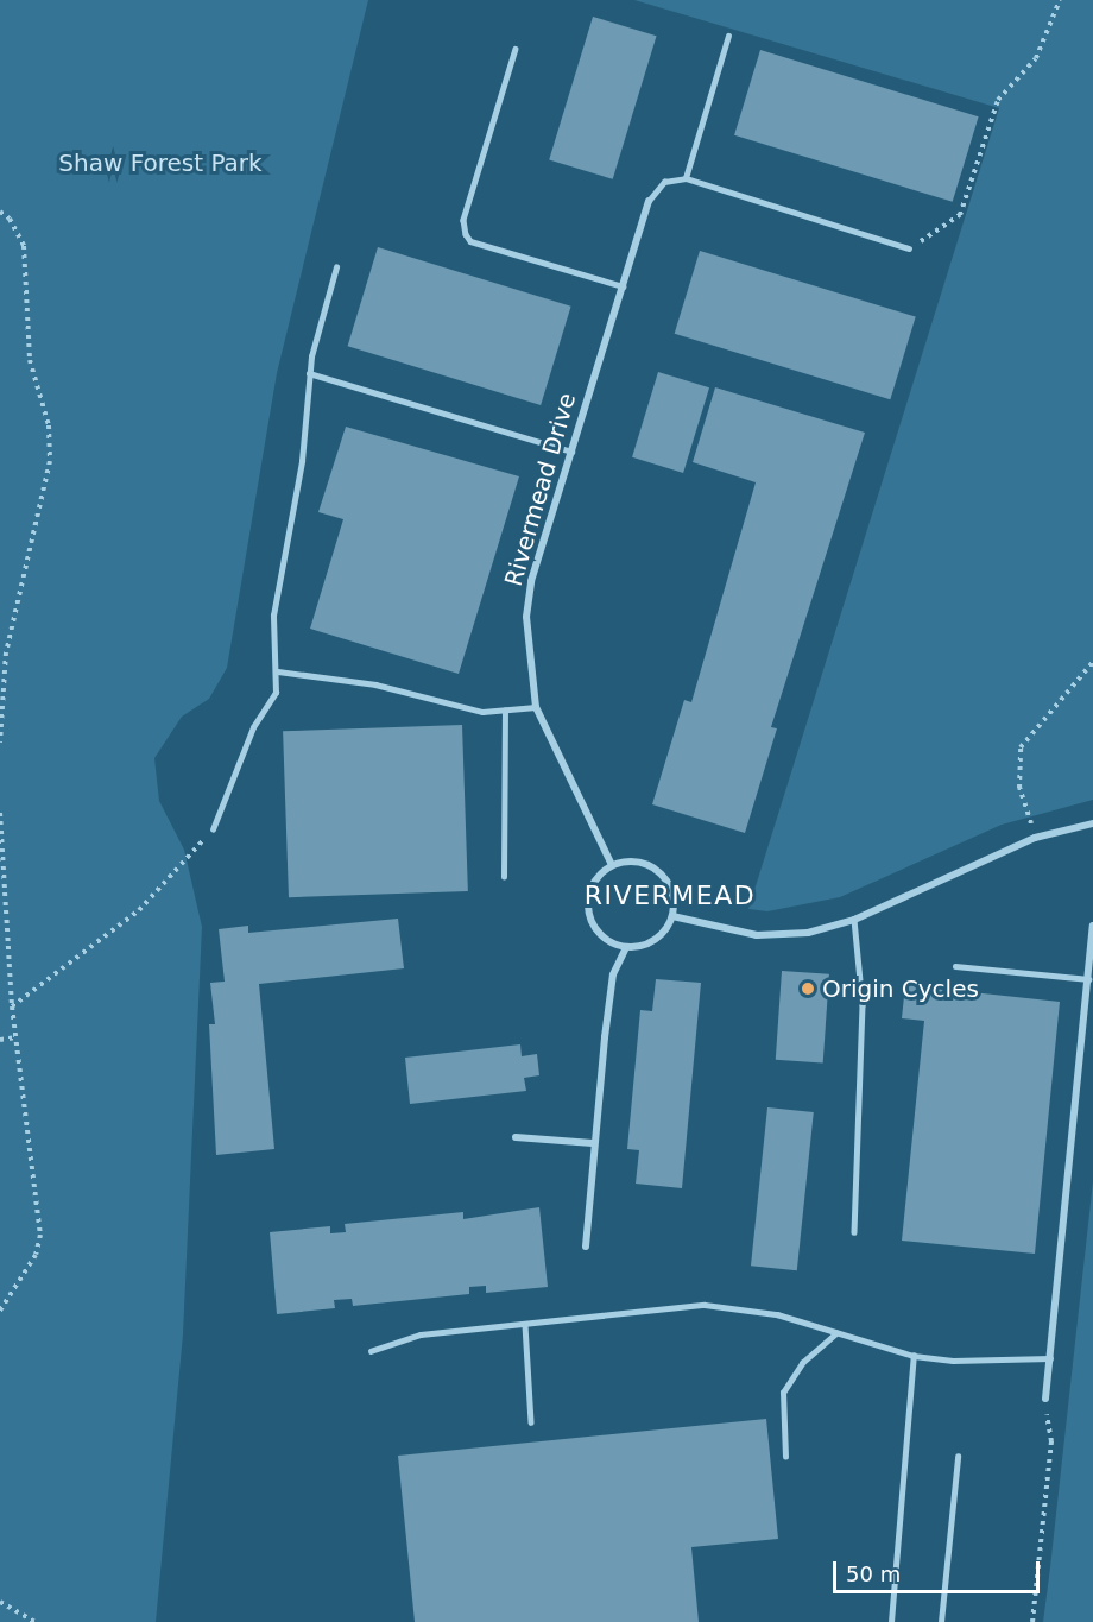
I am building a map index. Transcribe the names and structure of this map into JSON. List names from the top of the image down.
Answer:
{
  "streets": {
    "street": ["Rivermead Drive"]
  },
  "districts": ["RIVERMEAD"],
  "parks": ["Shaw Forest Park"],
  "places": ["Origin Cycles"],
  "scale_bar": "50 m"
}
